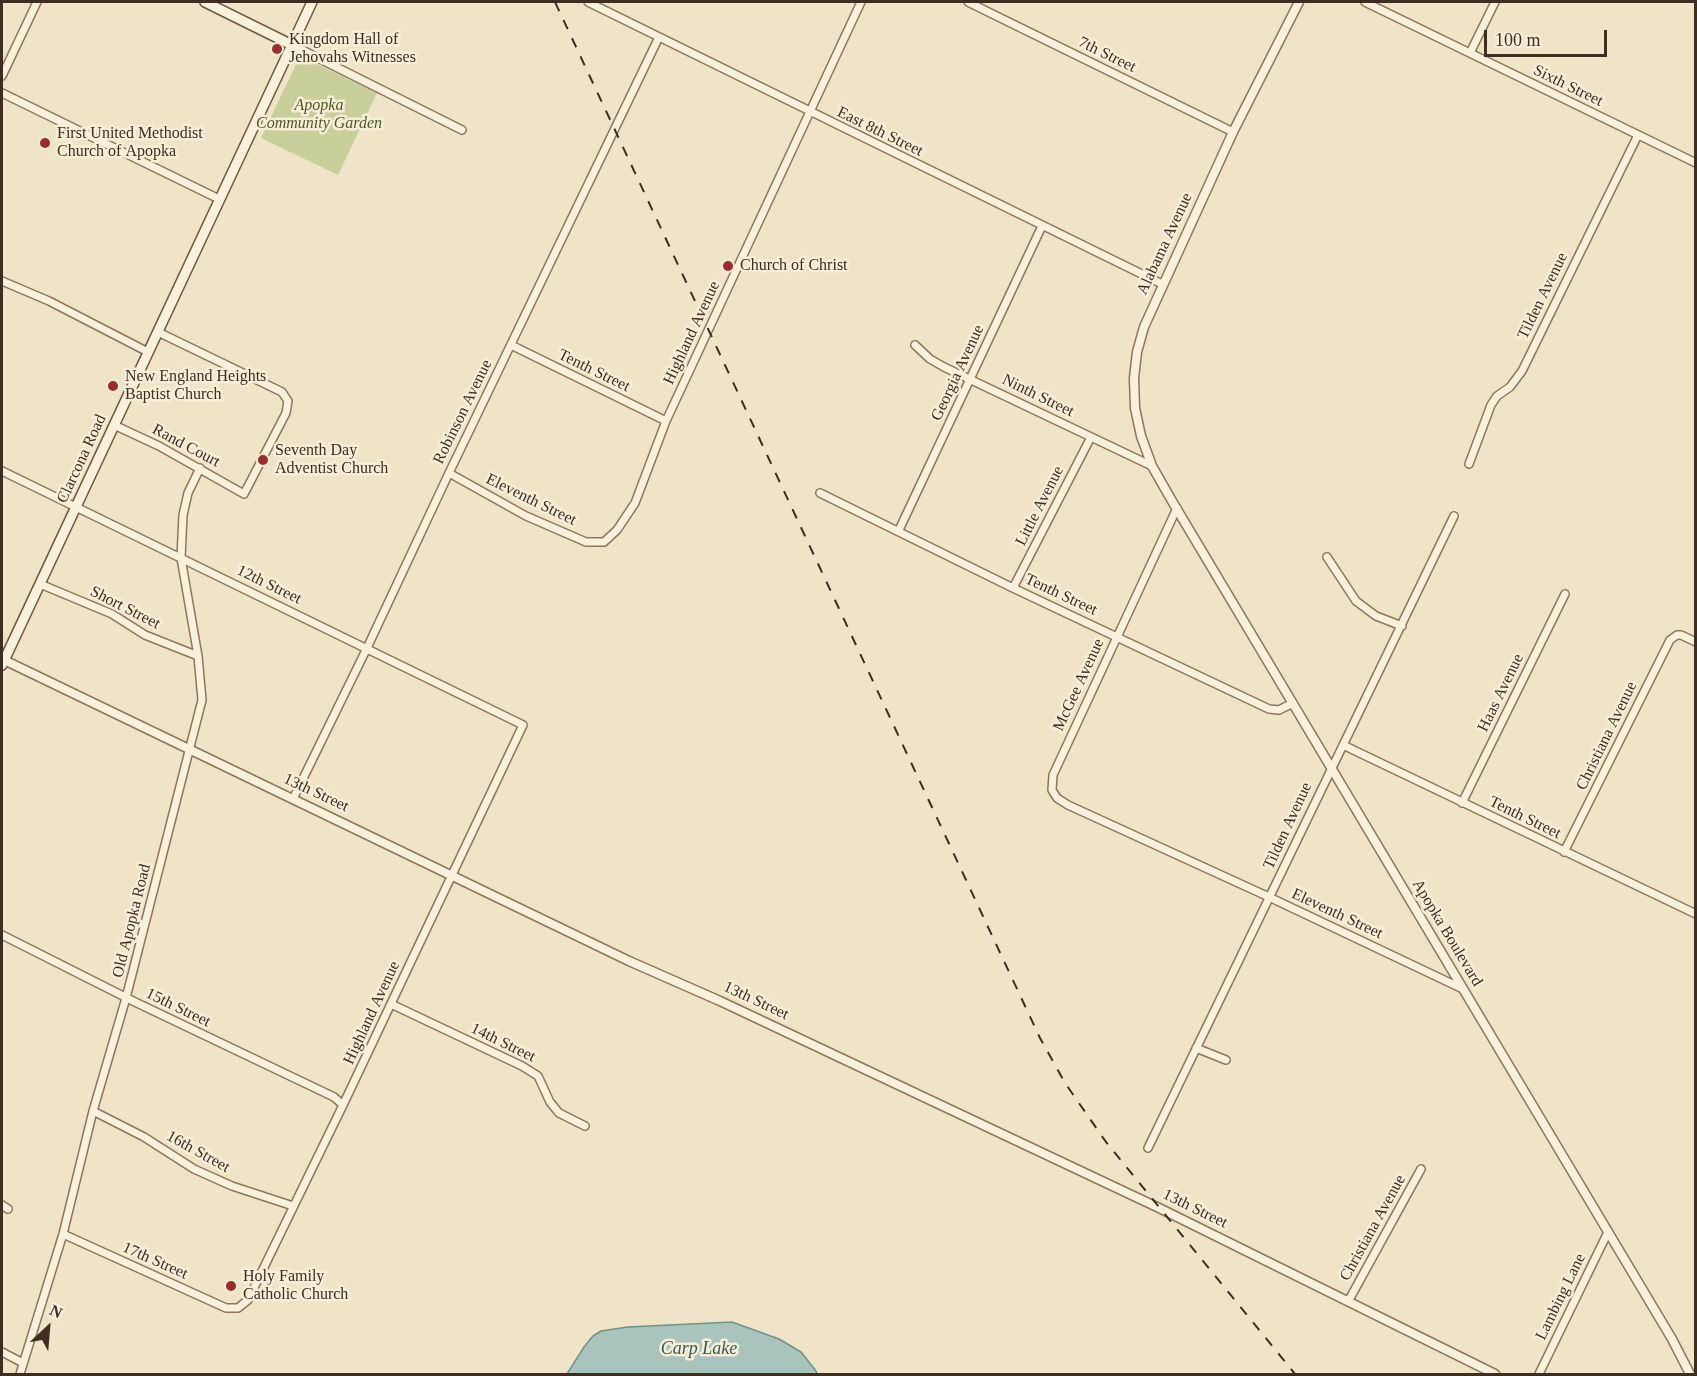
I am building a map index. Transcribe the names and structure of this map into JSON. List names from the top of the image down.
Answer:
{
  "streets": {
    "main road": ["Clarcona Road"],
    "street": [
      "7th Street",
      "Sixth Street",
      "East 8th Street",
      "Alabama Avenue",
      "Tilden Avenue",
      "Highland Avenue",
      "Tenth Street",
      "Georgia Avenue",
      "Ninth Street",
      "Robinson Avenue",
      "Rand Court",
      "Eleventh Street",
      "Little Avenue",
      "12th Street",
      "Short Street",
      "McGee Avenue",
      "Haas Avenue",
      "Christiana Avenue",
      "13th Street",
      "Old Apopka Road",
      "Apopka Boulevard",
      "15th Street",
      "14th Street",
      "16th Street",
      "17th Street",
      "Lambing Lane"
    ]
  },
  "crossings": [
    ["7th Street", "Alabama Avenue"],
    ["Sixth Street", "Tilden Avenue"],
    ["East 8th Street", "Alabama Avenue"],
    ["East 8th Street", "Highland Avenue"],
    ["East 8th Street", "Georgia Avenue"],
    ["East 8th Street", "Robinson Avenue"],
    ["Alabama Avenue", "Ninth Street"],
    ["Alabama Avenue", "McGee Avenue"],
    ["Alabama Avenue", "Apopka Boulevard"],
    ["Tilden Avenue", "Tenth Street"],
    ["Tilden Avenue", "Eleventh Street"],
    ["Tilden Avenue", "Apopka Boulevard"],
    ["Highland Avenue", "Tenth Street"],
    ["Highland Avenue", "Eleventh Street"],
    ["Highland Avenue", "12th Street"],
    ["Highland Avenue", "13th Street"],
    ["Highland Avenue", "15th Street"],
    ["Highland Avenue", "14th Street"],
    ["Highland Avenue", "16th Street"],
    ["Highland Avenue", "17th Street"],
    ["Tenth Street", "Georgia Avenue"],
    ["Tenth Street", "Robinson Avenue"],
    ["Tenth Street", "Little Avenue"],
    ["Tenth Street", "McGee Avenue"],
    ["Tenth Street", "Haas Avenue"],
    ["Tenth Street", "Christiana Avenue"],
    ["Tenth Street", "Apopka Boulevard"],
    ["Georgia Avenue", "Ninth Street"],
    ["Ninth Street", "Little Avenue"],
    ["Robinson Avenue", "Eleventh Street"],
    ["Robinson Avenue", "12th Street"],
    ["Robinson Avenue", "13th Street"],
    ["Rand Court", "Clarcona Road"],
    ["Rand Court", "Old Apopka Road"],
    ["Clarcona Road", "12th Street"],
    ["Clarcona Road", "Short Street"],
    ["Clarcona Road", "13th Street"],
    ["Eleventh Street", "McGee Avenue"],
    ["Eleventh Street", "Apopka Boulevard"],
    ["12th Street", "Old Apopka Road"],
    ["Short Street", "Old Apopka Road"],
    ["McGee Avenue", "Apopka Boulevard"],
    ["Christiana Avenue", "13th Street"],
    ["13th Street", "Old Apopka Road"],
    ["Old Apopka Road", "15th Street"],
    ["Old Apopka Road", "16th Street"],
    ["Old Apopka Road", "17th Street"],
    ["Apopka Boulevard", "Lambing Lane"]
  ],
  "water": ["Carp Lake"],
  "parks": ["Apopka Community Garden"],
  "places": [
    "Kingdom Hall of Jehovahs Witnesses",
    "First United Methodist Church of Apopka",
    "Church of Christ",
    "New England Heights Baptist Church",
    "Seventh Day Adventist Church",
    "Holy Family Catholic Church"
  ],
  "scale_bar": "100 m",
  "north": "top right"
}
